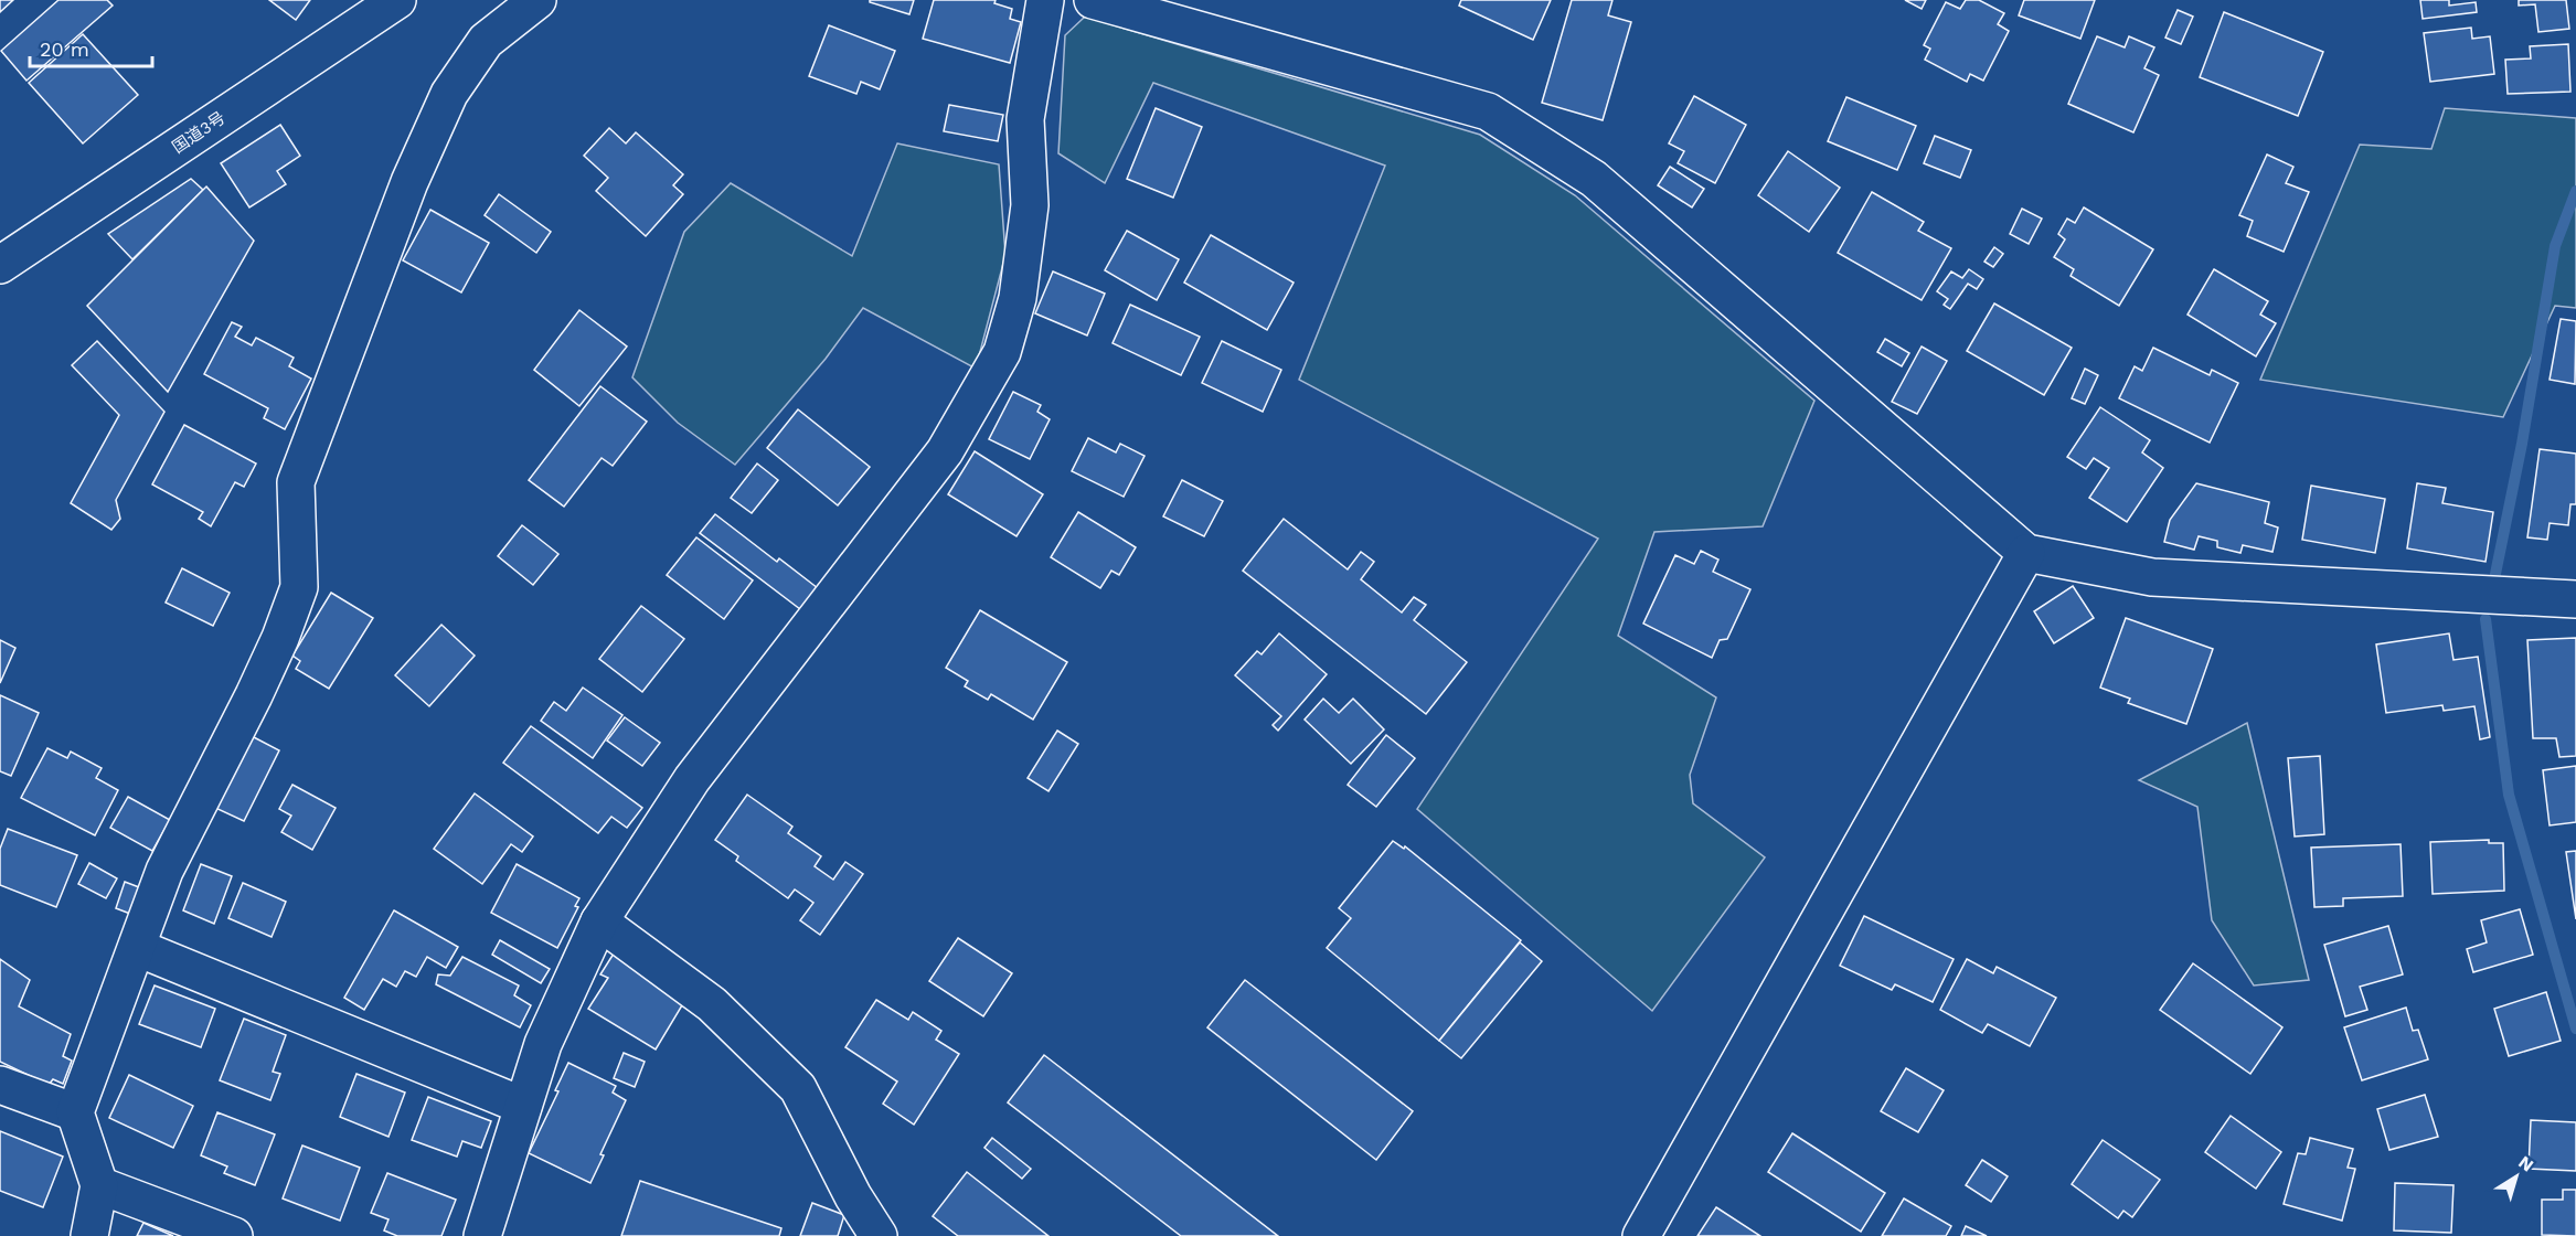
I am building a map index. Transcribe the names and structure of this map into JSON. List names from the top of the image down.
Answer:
{
  "streets": {
    "main road": ["国道3号"]
  },
  "scale_bar": "20 m",
  "north": "top right"
}
